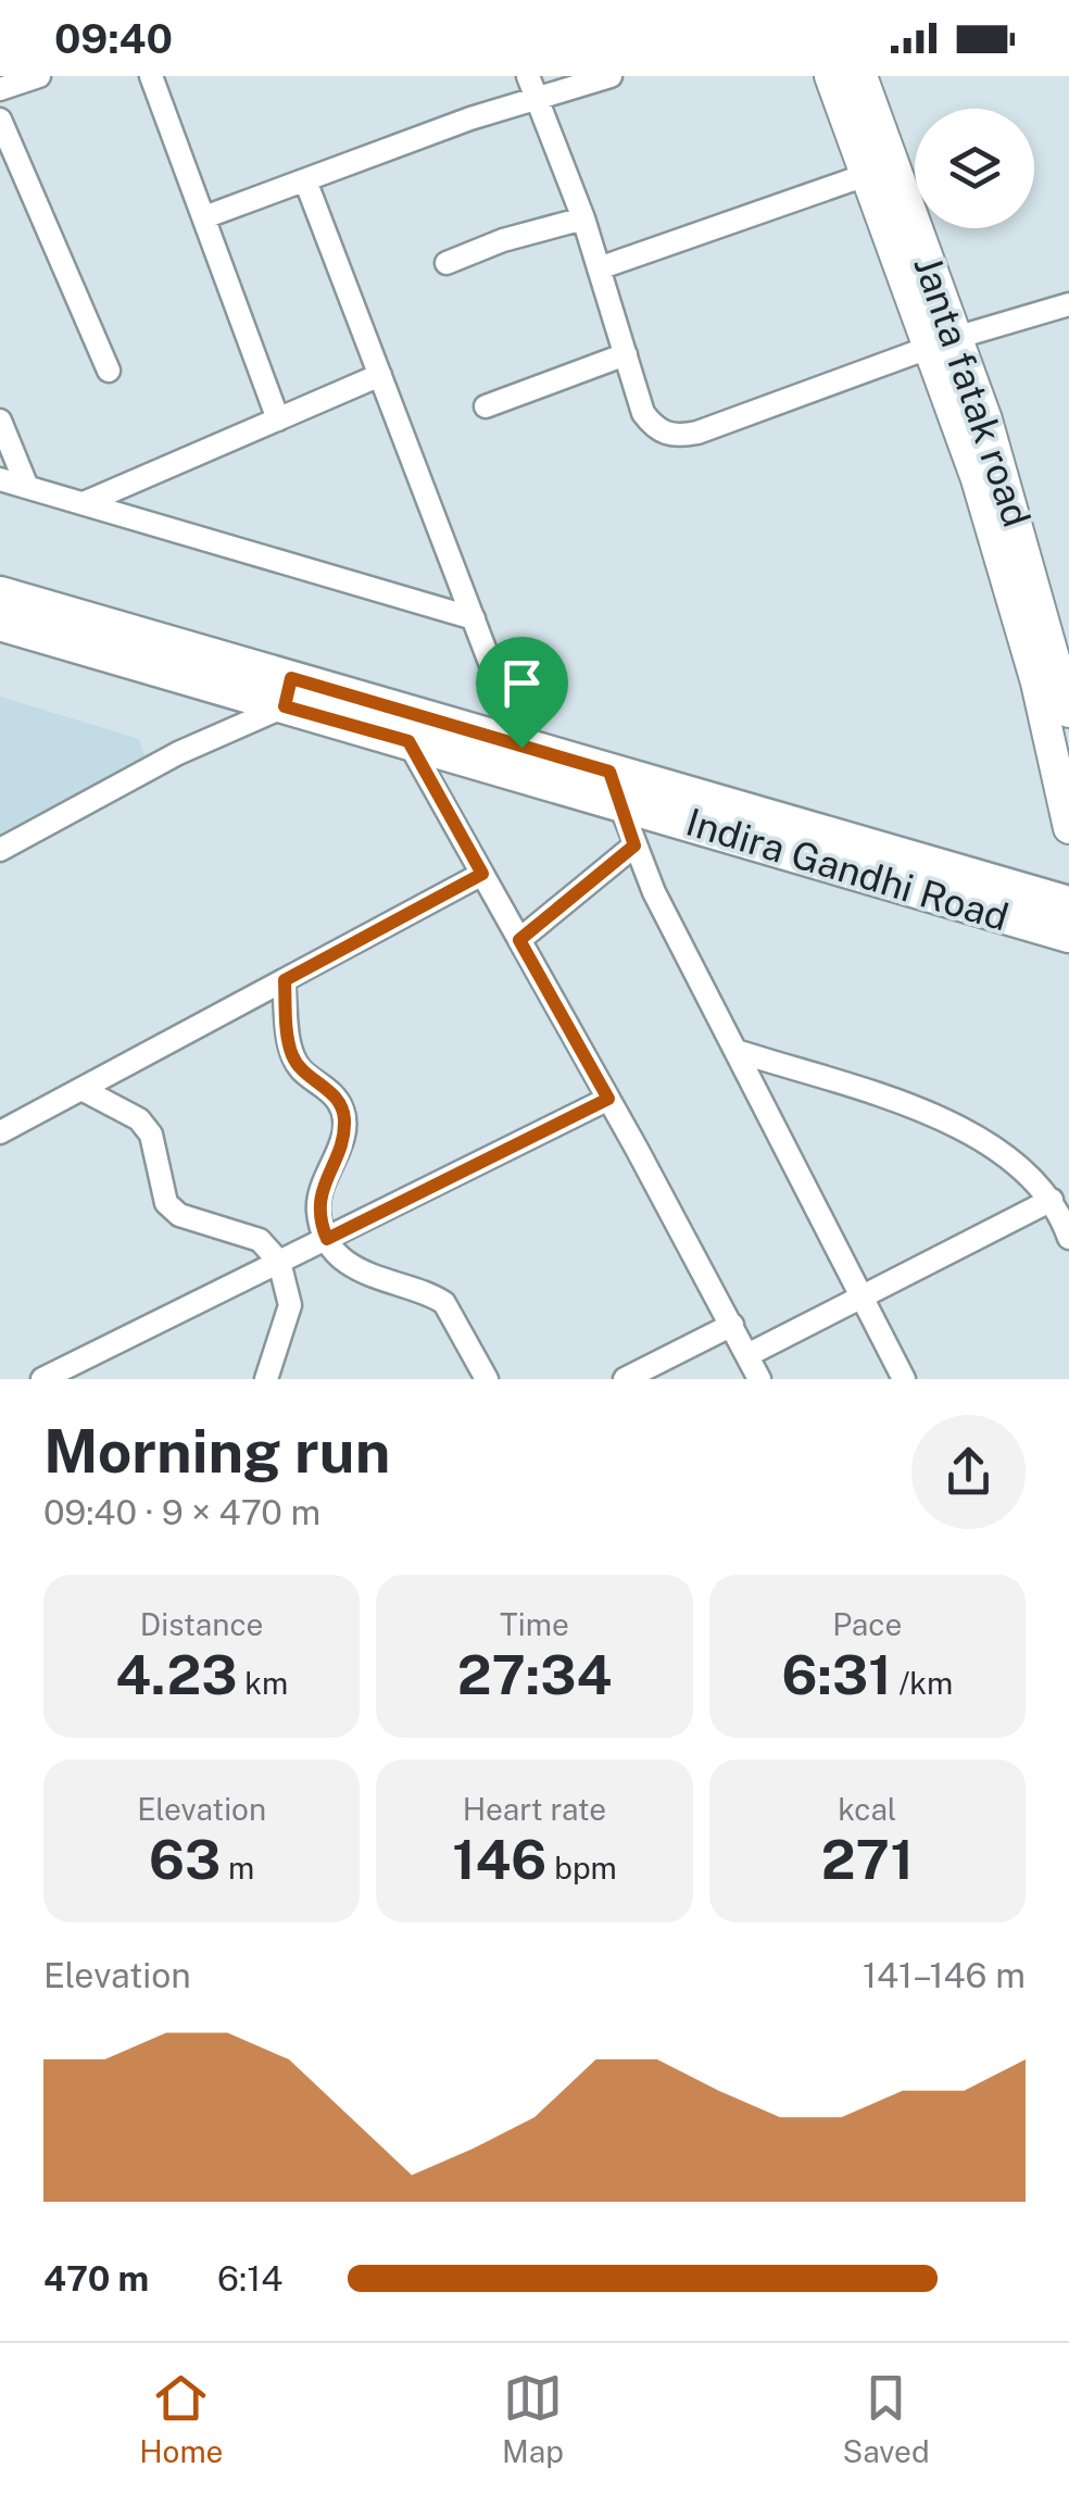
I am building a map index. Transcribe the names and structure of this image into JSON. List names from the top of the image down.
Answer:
{
  "streets": {
    "main road": ["Indira Gandhi Road"],
    "street": ["Janta fatak road"]
  },
  "page": {
    "status": "09:40",
    "heading": ["Morning run", "09:40 · 9 × 470 m"],
    "stats": [
      ["Distance", "4.23 km"],
      ["Time", "27:34"],
      ["Pace", "6:31 /km"],
      ["Elevation", "63 m"],
      ["Heart rate", "146 bpm"],
      ["kcal", "271"]
    ],
    "chart": ["Elevation", "141–146 m"],
    "list": [
      {
        "name": "470 m",
        "note": "6:14"
      }
    ],
    "tabs": ["Home", "Map", "Saved"]
  }
}
